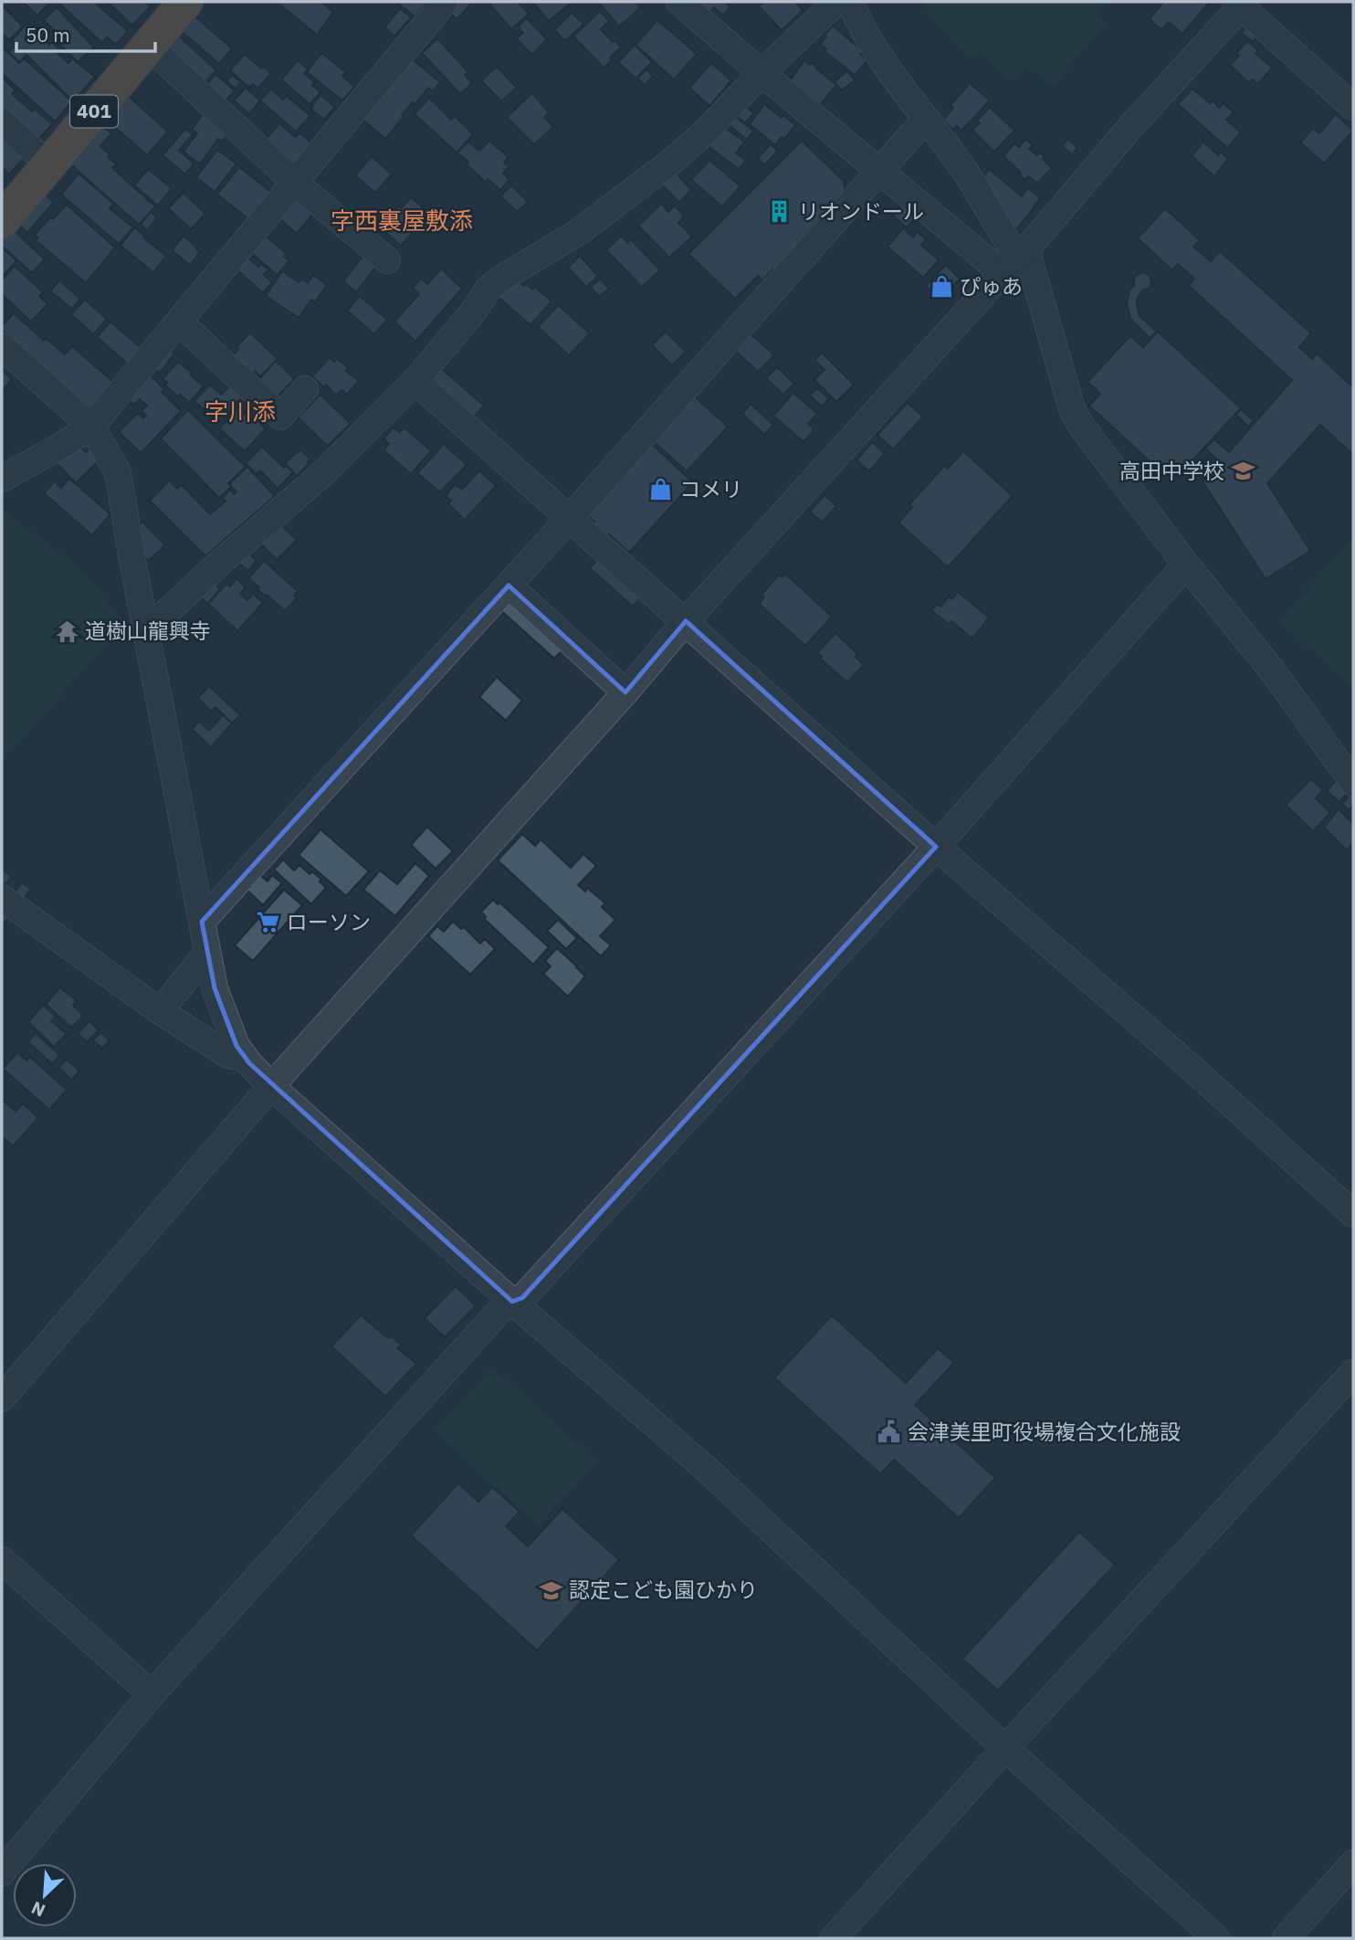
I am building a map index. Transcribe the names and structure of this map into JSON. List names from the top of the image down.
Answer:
{
  "streets": {
    "highway": ["401"]
  },
  "districts": ["字西裏屋敷添", "字川添"],
  "places": {
    "building": ["リオンドール"],
    "shop": ["ぴゅあ", "コメリ"],
    "school or university": ["高田中学校", "認定こども園ひかり"],
    "temple": ["道樹山龍興寺"],
    "supermarket": ["ローソン"],
    "public building": ["会津美里町役場複合文化施設"]
  },
  "scale_bar": "50 m",
  "north": "bottom left"
}
